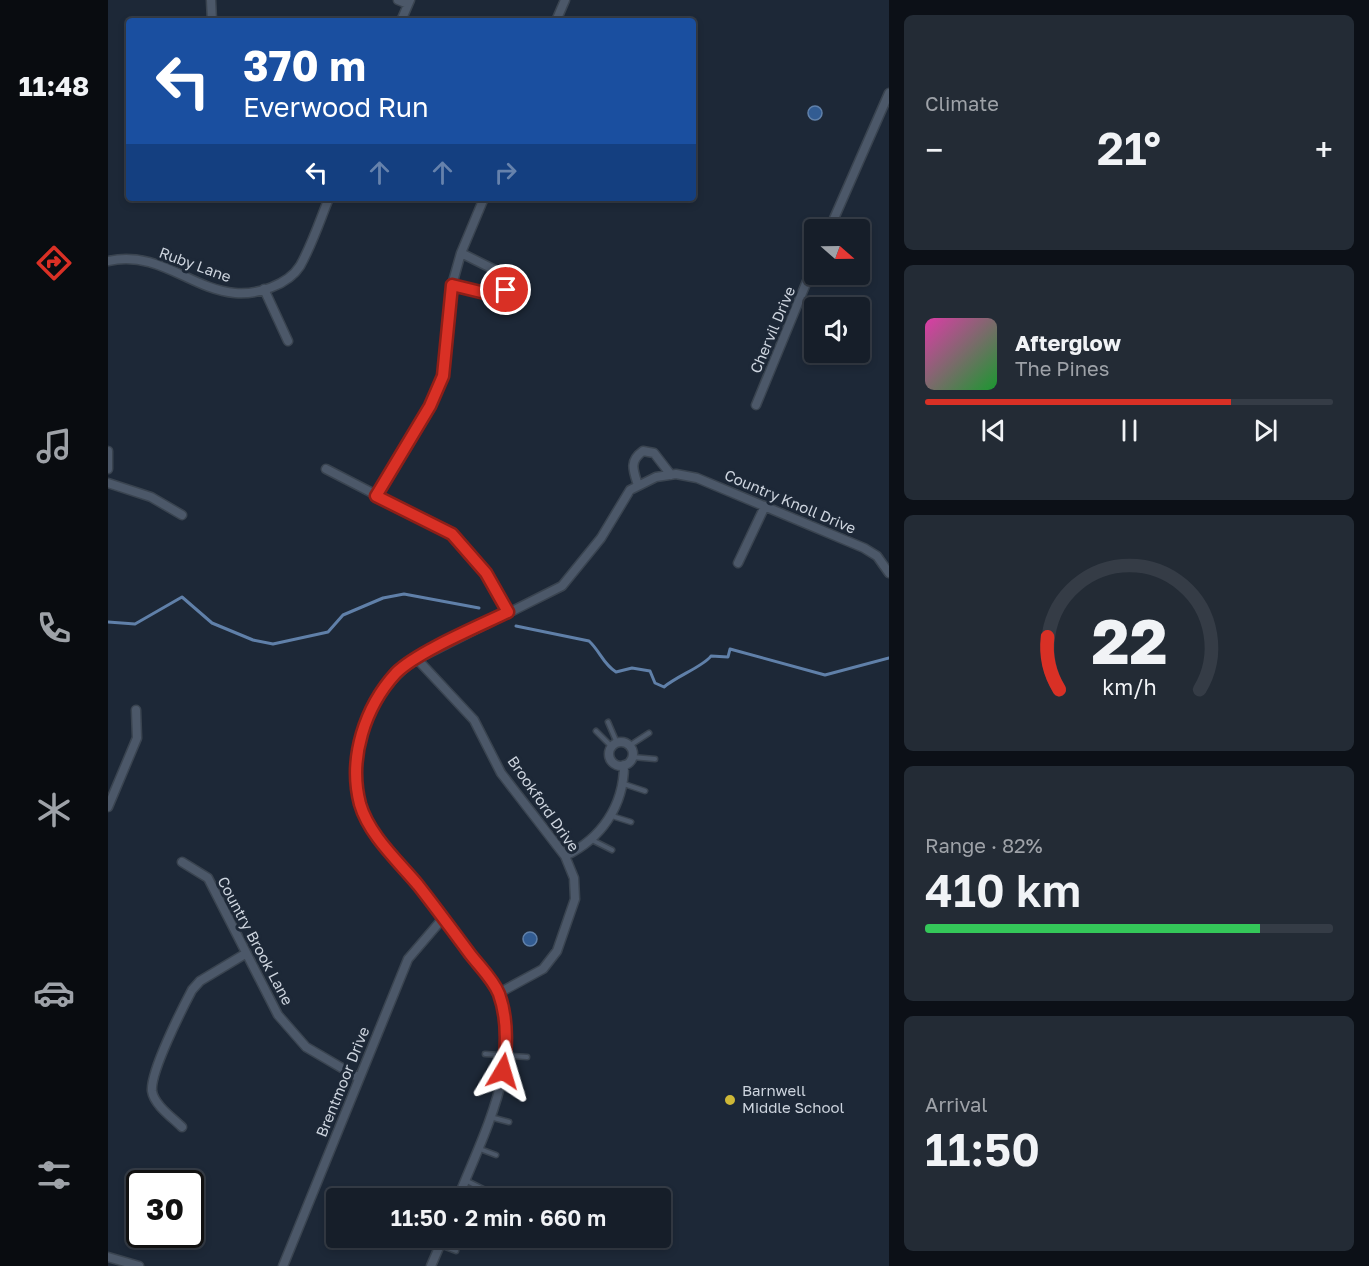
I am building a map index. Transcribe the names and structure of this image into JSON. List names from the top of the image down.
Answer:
{
  "streets": {
    "street": [
      "Ruby Lane",
      "Chervil Drive",
      "Country Knoll Drive",
      "Brookford Drive",
      "Country Brook Lane",
      "Brentmoor Drive"
    ]
  },
  "crossings": [
    ["Country Brook Lane", "Brentmoor Drive"]
  ],
  "places": ["Barnwell Middle School"],
  "north": "right",
  "page": {
    "tabs": "11:48",
    "tile": [
      "Climate",
      ["Range · 82%", "410 km"],
      ["Arrival", "11:50"]
    ],
    "turn": ["370 m", "Everwood Run"],
    "heat": ["−", "21°", "+"],
    "song": ["Afterglow", "The Pines"],
    "limit": "30",
    "trip": "11:50 · 2 min · 660 m",
    "gauge": ["22", "km/h"]
  }
}
